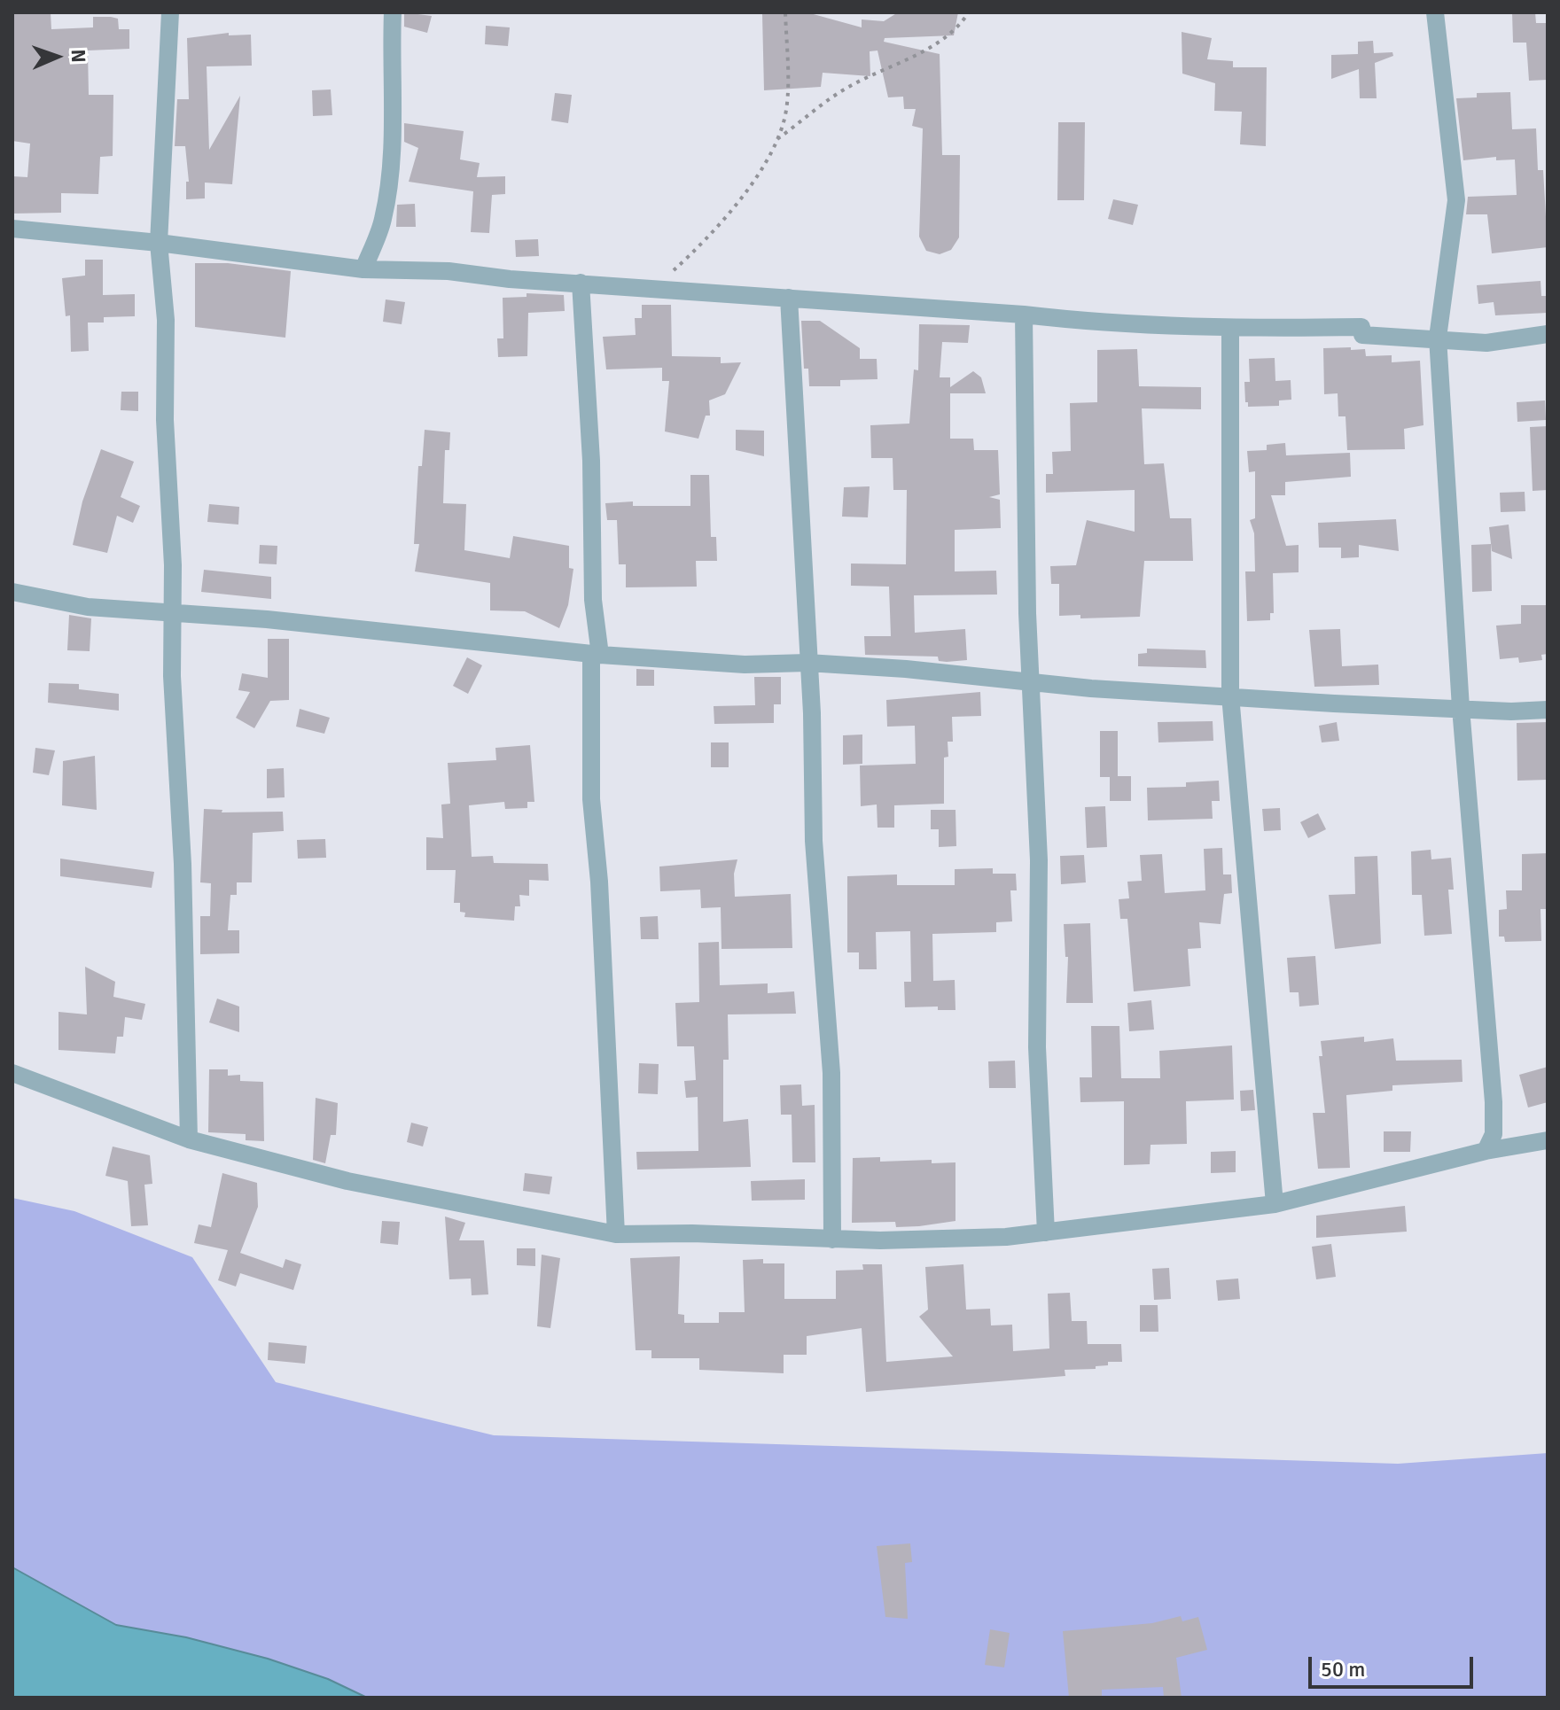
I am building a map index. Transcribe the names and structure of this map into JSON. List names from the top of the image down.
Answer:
{
  "scale_bar": "50 m",
  "north": "right"
}
